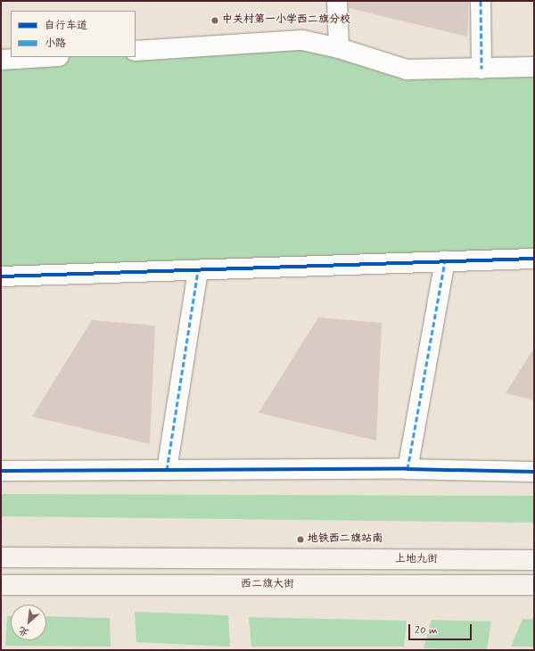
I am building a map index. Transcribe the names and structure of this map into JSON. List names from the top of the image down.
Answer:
{
  "streets": {
    "main road": ["上地九街", "西二旗大街"]
  },
  "places": ["中关村第一小学西二旗分校", "地铁西二旗站南"],
  "legend": ["自行车道", "小路"],
  "scale_bar": "20 m",
  "north": "bottom left"
}
